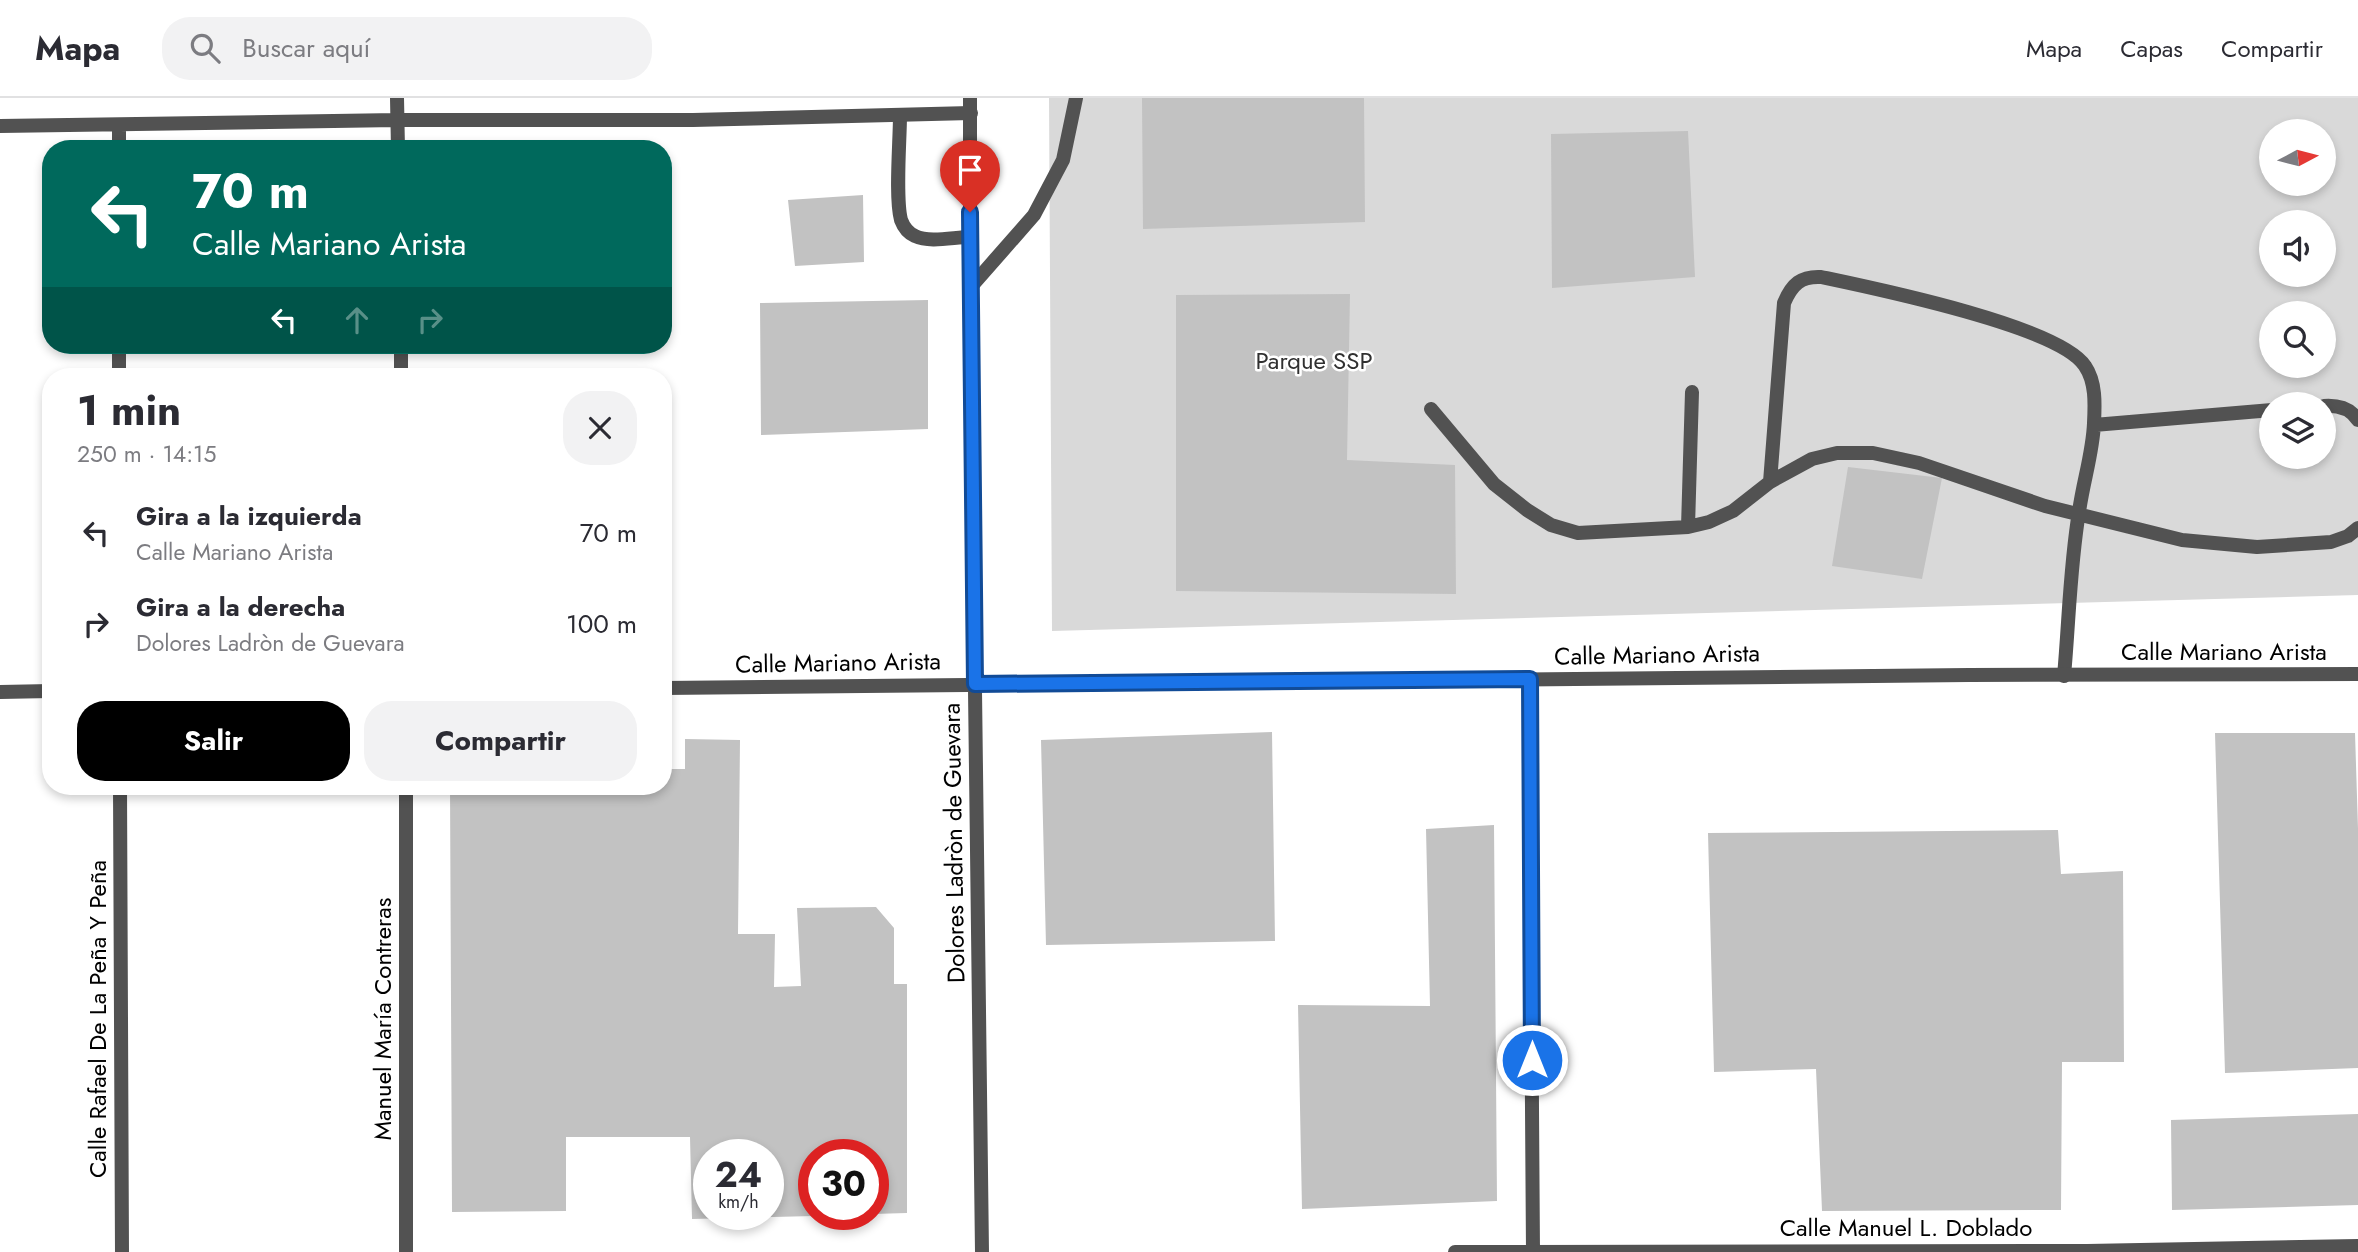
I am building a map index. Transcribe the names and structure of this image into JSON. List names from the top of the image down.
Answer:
{
  "streets": {
    "street": [
      "Calle Mariano Arista",
      "Dolores Ladròn de Guevara",
      "Calle Rafael De La Peña Y Peña",
      "Manuel María Contreras",
      "Calle Manuel L. Doblado"
    ]
  },
  "crossings": [
    ["Calle Mariano Arista", "Dolores Ladròn de Guevara"]
  ],
  "parks": ["Parque SSP"],
  "north": "right",
  "page": {
    "header": "Mapa",
    "search": "Buscar aquí",
    "nav": ["Mapa", "Capas", "Compartir"],
    "turn": ["70 m", "Calle Mariano Arista"],
    "heading": ["1 min", "250 m · 14:15"],
    "list": [
      {
        "name": "Gira a la izquierda",
        "note": "Calle Mariano Arista",
        "value": "70 m"
      },
      {
        "name": "Gira a la derecha",
        "note": "Dolores Ladròn de Guevara",
        "value": "100 m"
      }
    ],
    "buttons": ["Salir", "Compartir"],
    "speed": "24 km/h",
    "limit": "30"
  }
}
